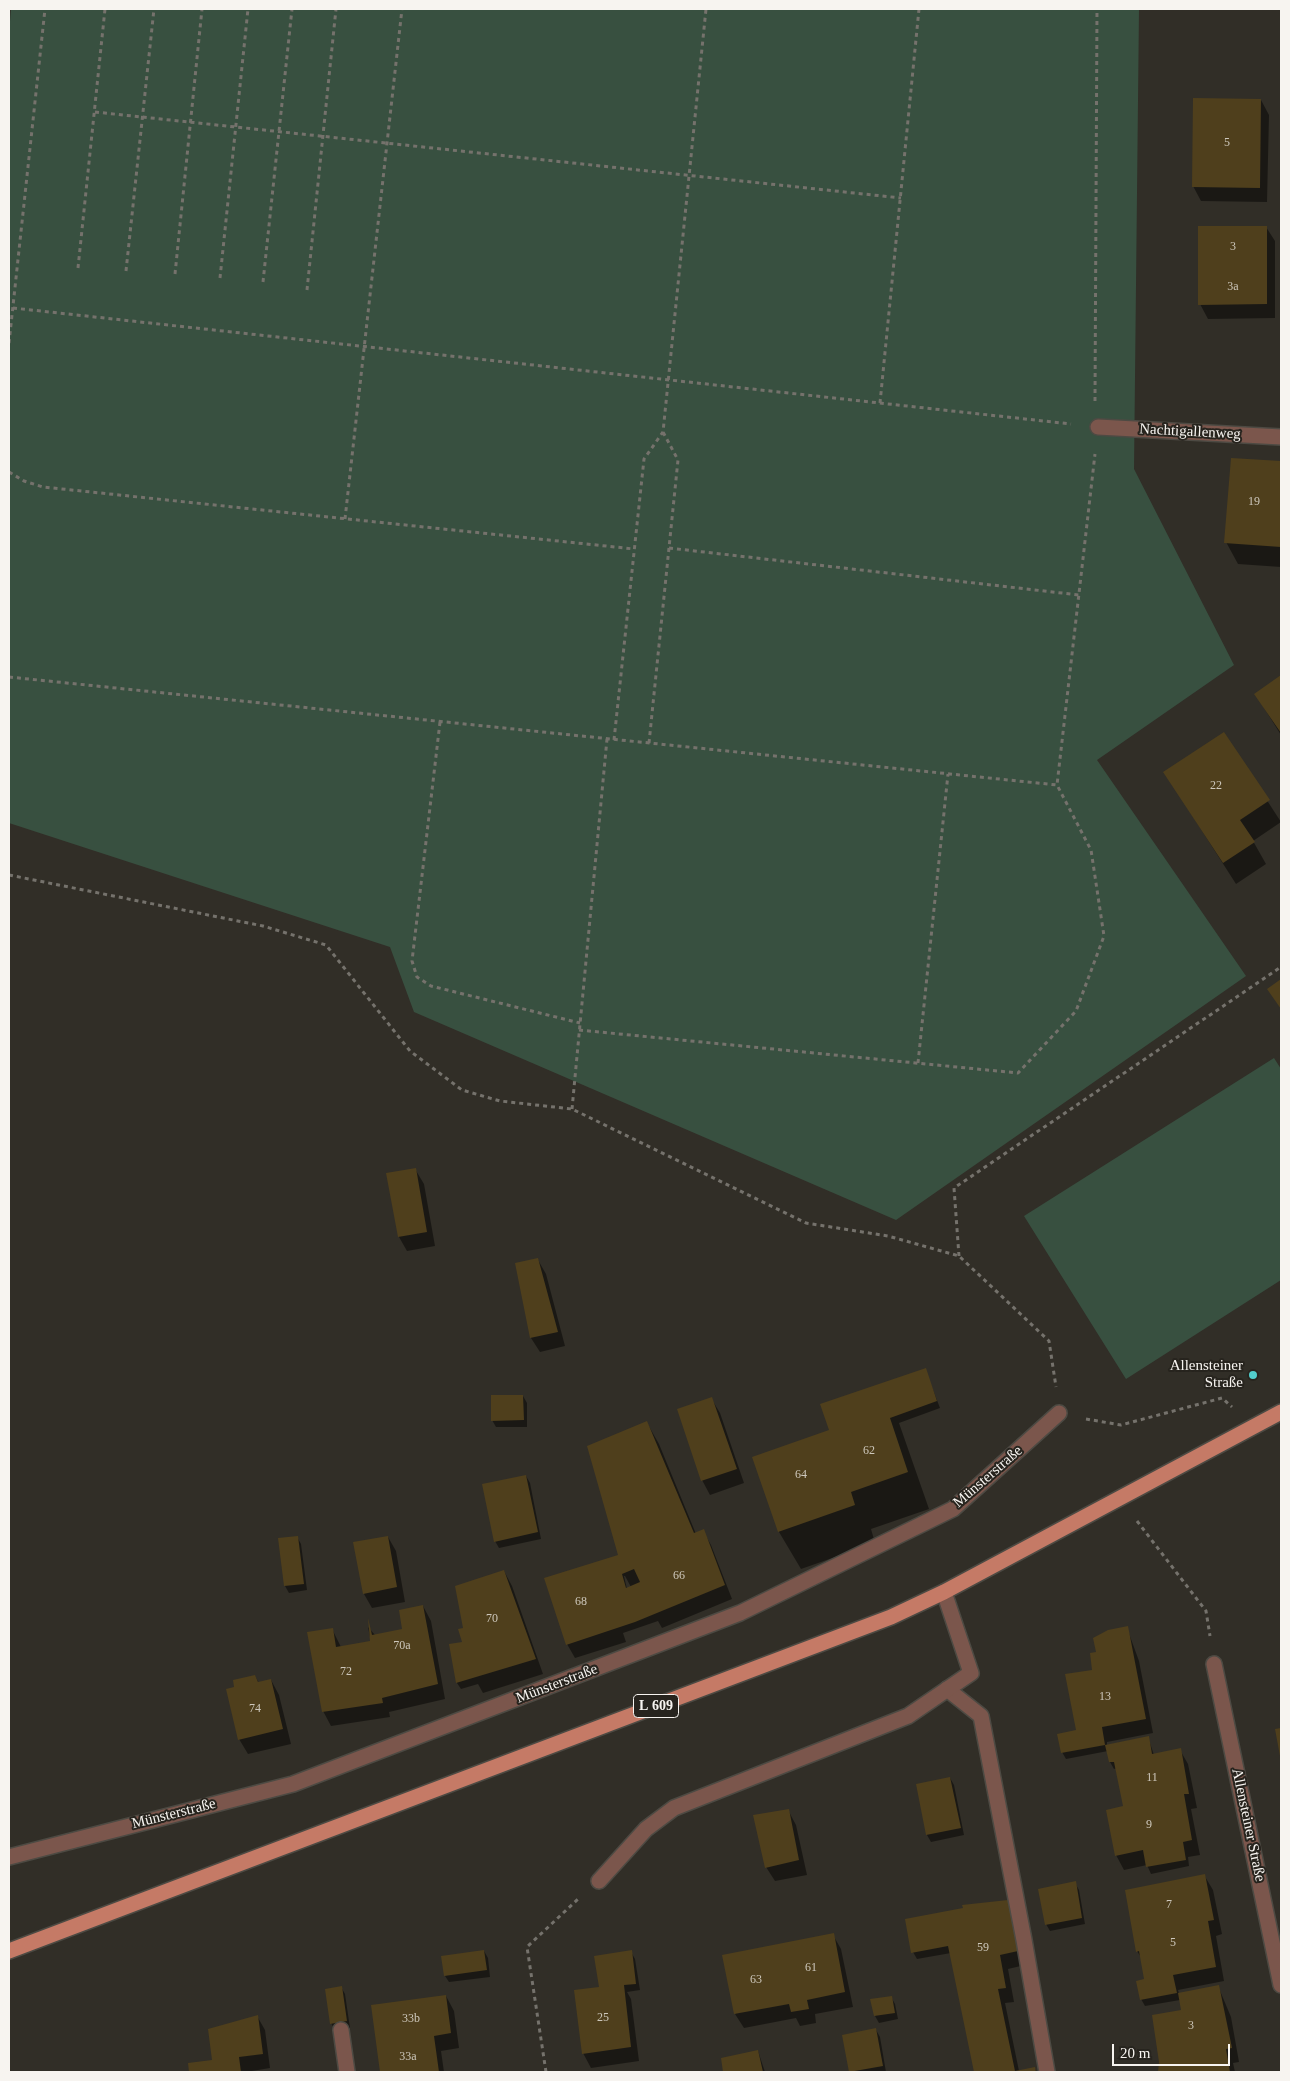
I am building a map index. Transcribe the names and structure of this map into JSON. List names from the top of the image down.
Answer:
{
  "streets": {
    "main road": ["L 609"],
    "street": ["Nachtigallenweg", "Münsterstraße", "Allensteiner Straße"]
  },
  "places": ["Allensteiner Straße"],
  "house_numbers": [
    "5",
    "3",
    "3a",
    "19",
    "22",
    "62",
    "64",
    "66",
    "68",
    "70",
    "70a",
    "72",
    "13",
    "74",
    "11",
    "9",
    "7",
    "5",
    "59",
    "61",
    "63",
    "25",
    "33b",
    "3",
    "33a"
  ],
  "scale_bar": "20 m"
}
